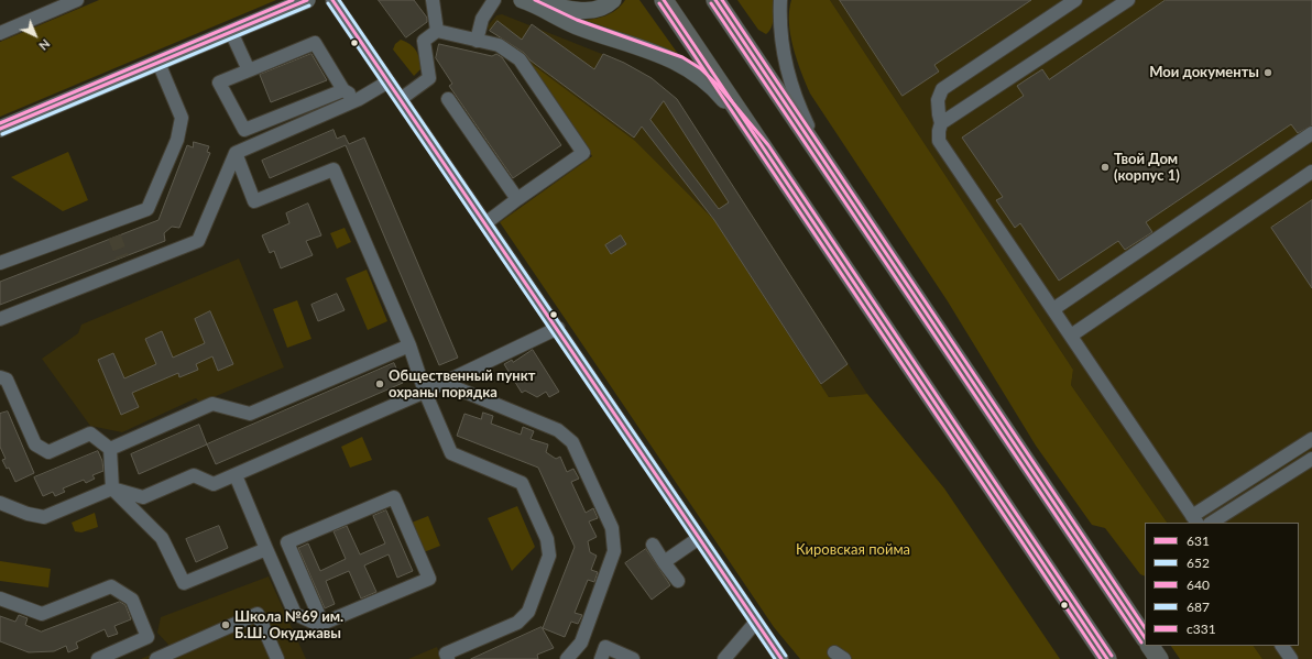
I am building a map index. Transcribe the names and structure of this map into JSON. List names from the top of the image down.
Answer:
{
  "parks": ["Кировская пойма"],
  "places": [
    "Мои документы",
    "Твой Дом (корпус 1)",
    "Общественный пункт охраны порядка",
    "Школа №69 им. Б.Ш. Окуджавы"
  ],
  "lines": [
    "transit line 631",
    "transit line 640",
    "transit line 687",
    "transit line 652",
    "transit line с331"
  ],
  "legend": [
    "631",
    "652",
    "640",
    "687",
    "с331"
  ],
  "north": "bottom right"
}
